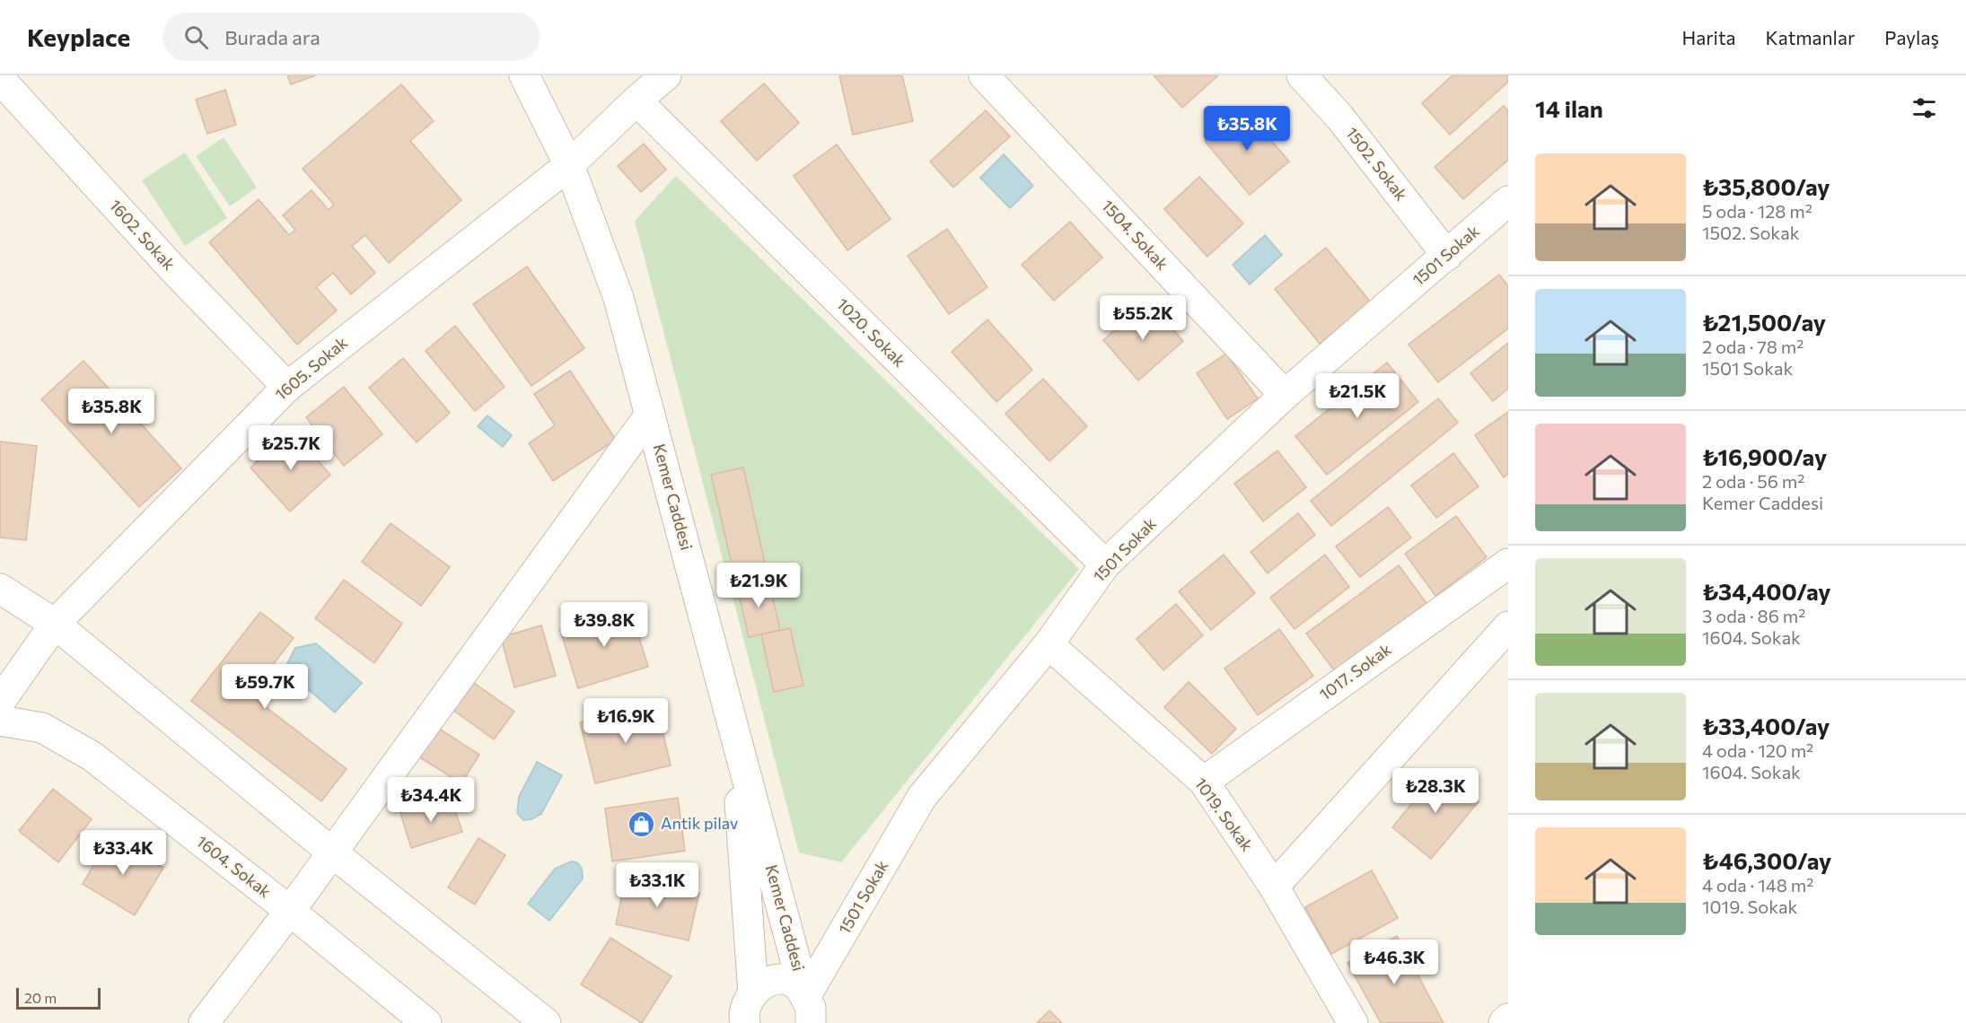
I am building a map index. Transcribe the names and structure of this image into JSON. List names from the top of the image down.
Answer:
{
  "streets": {
    "street": [
      "1502. Sokak",
      "1602. Sokak",
      "1504. Sokak",
      "1501 Sokak",
      "1020. Sokak",
      "1605. Sokak",
      "Kemer Caddesi",
      "1017. Sokak",
      "1019. Sokak",
      "1604. Sokak"
    ]
  },
  "crossings": [
    ["1502. Sokak", "1501 Sokak"],
    ["1602. Sokak", "1605. Sokak"],
    ["1504. Sokak", "1501 Sokak"],
    ["1501 Sokak", "1020. Sokak"],
    ["1501 Sokak", "Kemer Caddesi"],
    ["1501 Sokak", "1019. Sokak"],
    ["1020. Sokak", "1605. Sokak"],
    ["1605. Sokak", "Kemer Caddesi"],
    ["1017. Sokak", "1019. Sokak"]
  ],
  "places": {
    "shop": ["Antik pilav"]
  },
  "scale_bar": "20 m",
  "page": {
    "header": "Keyplace",
    "search": "Burada ara",
    "nav": ["Harita", "Katmanlar", "Paylaş"],
    "heading": "14 ilan",
    "price": [
      "₺35.8K",
      "₺55.2K",
      "₺21.5K",
      "₺35.8K",
      "₺25.7K",
      "₺21.9K",
      "₺39.8K",
      "₺59.7K",
      "₺16.9K",
      "₺28.3K",
      "₺34.4K",
      "₺33.4K",
      "₺33.1K",
      "₺46.3K"
    ],
    "list": [
      {
        "name": "₺35,800/ay",
        "note": "5 oda · 128 m² · 1502. Sokak"
      },
      {
        "name": "₺21,500/ay",
        "note": "2 oda · 78 m² · 1501 Sokak"
      },
      {
        "name": "₺16,900/ay",
        "note": "2 oda · 56 m² · Kemer Caddesi"
      },
      {
        "name": "₺34,400/ay",
        "note": "3 oda · 86 m² · 1604. Sokak"
      },
      {
        "name": "₺33,400/ay",
        "note": "4 oda · 120 m² · 1604. Sokak"
      },
      {
        "name": "₺46,300/ay",
        "note": "4 oda · 148 m² · 1019. Sokak"
      }
    ],
    "scale": "20 m"
  }
}
